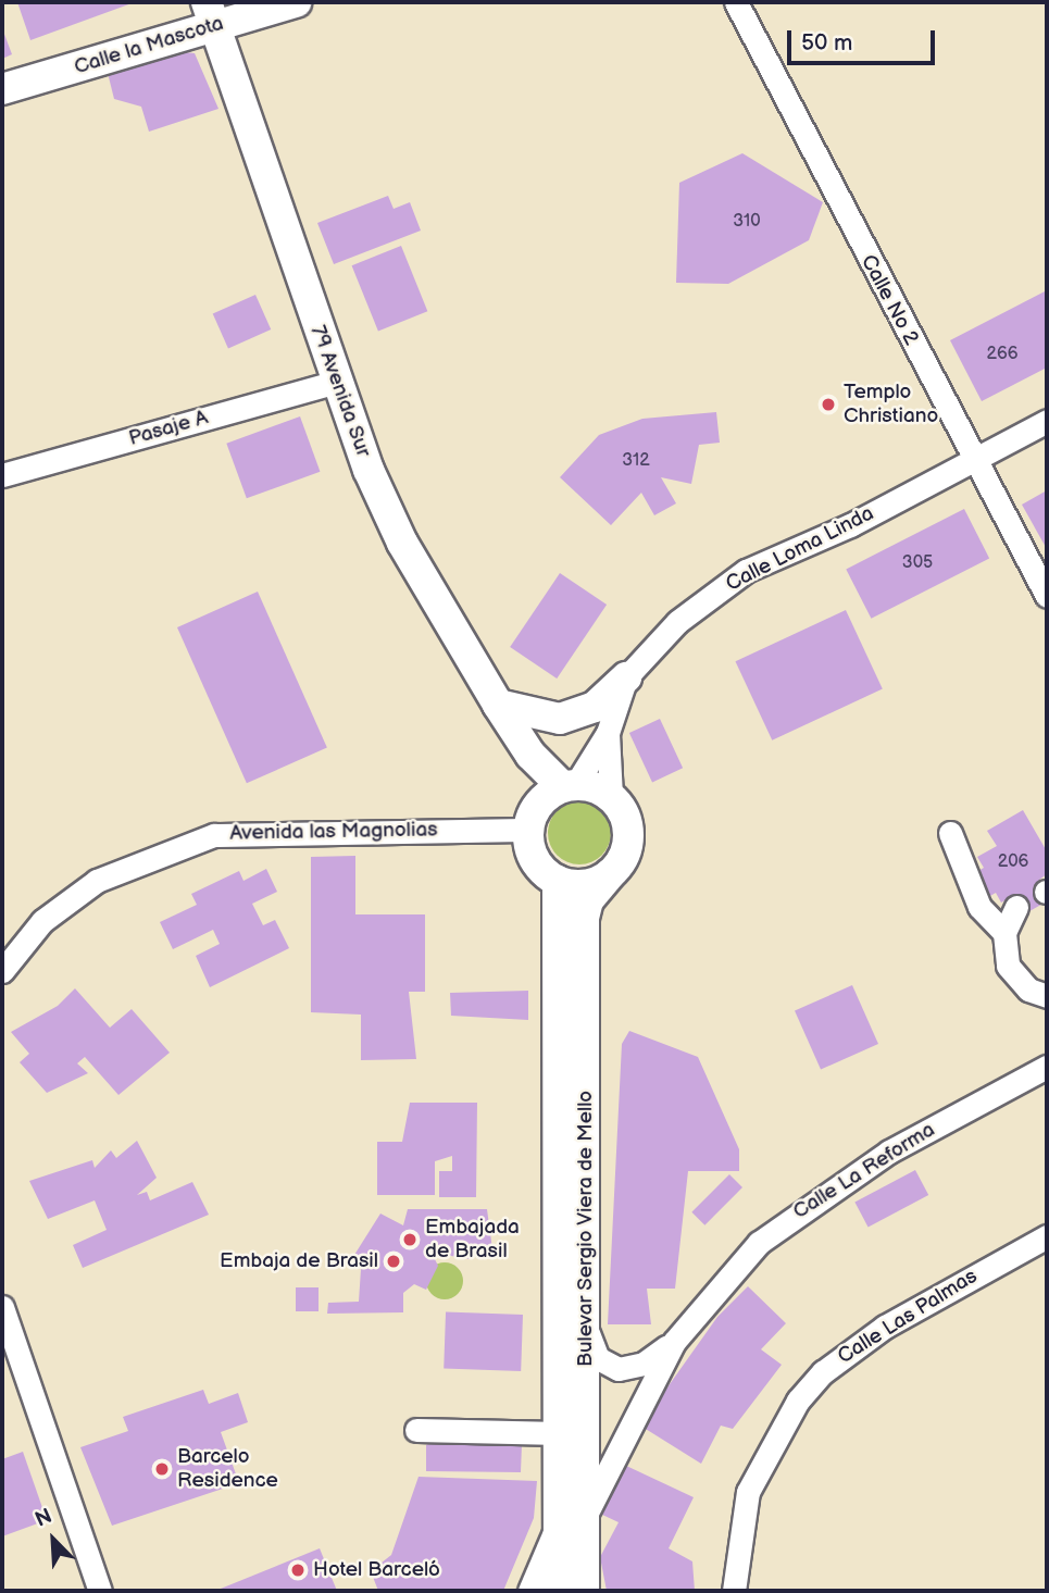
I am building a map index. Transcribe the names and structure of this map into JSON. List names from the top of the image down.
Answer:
{
  "streets": {
    "main road": ["Calle la Mascota", "79 Avenida Sur", "Bulevar Sergio Viera de Mello"],
    "street": [
      "Calle No 2",
      "Pasaje A",
      "Calle Loma Linda",
      "Avenida las Magnolias",
      "Calle La Reforma",
      "Calle Las Palmas"
    ]
  },
  "crossings": [
    ["Calle la Mascota", "79 Avenida Sur"],
    ["Calle No 2", "Calle Loma Linda"],
    ["79 Avenida Sur", "Pasaje A"],
    ["79 Avenida Sur", "Calle Loma Linda"],
    ["79 Avenida Sur", "Avenida las Magnolias"],
    ["79 Avenida Sur", "Bulevar Sergio Viera de Mello"],
    ["Calle Loma Linda", "Avenida las Magnolias"],
    ["Calle Loma Linda", "Bulevar Sergio Viera de Mello"],
    ["Avenida las Magnolias", "Bulevar Sergio Viera de Mello"],
    ["Calle La Reforma", "Bulevar Sergio Viera de Mello"]
  ],
  "places": [
    "Templo Christiano",
    "Embajada de Brasil",
    "Embaja de Brasil",
    "Barcelo Residence",
    "Hotel Barceló"
  ],
  "house_numbers": [
    "310",
    "266",
    "312",
    "305",
    "206"
  ],
  "scale_bar": "50 m",
  "north": "top left"
}
